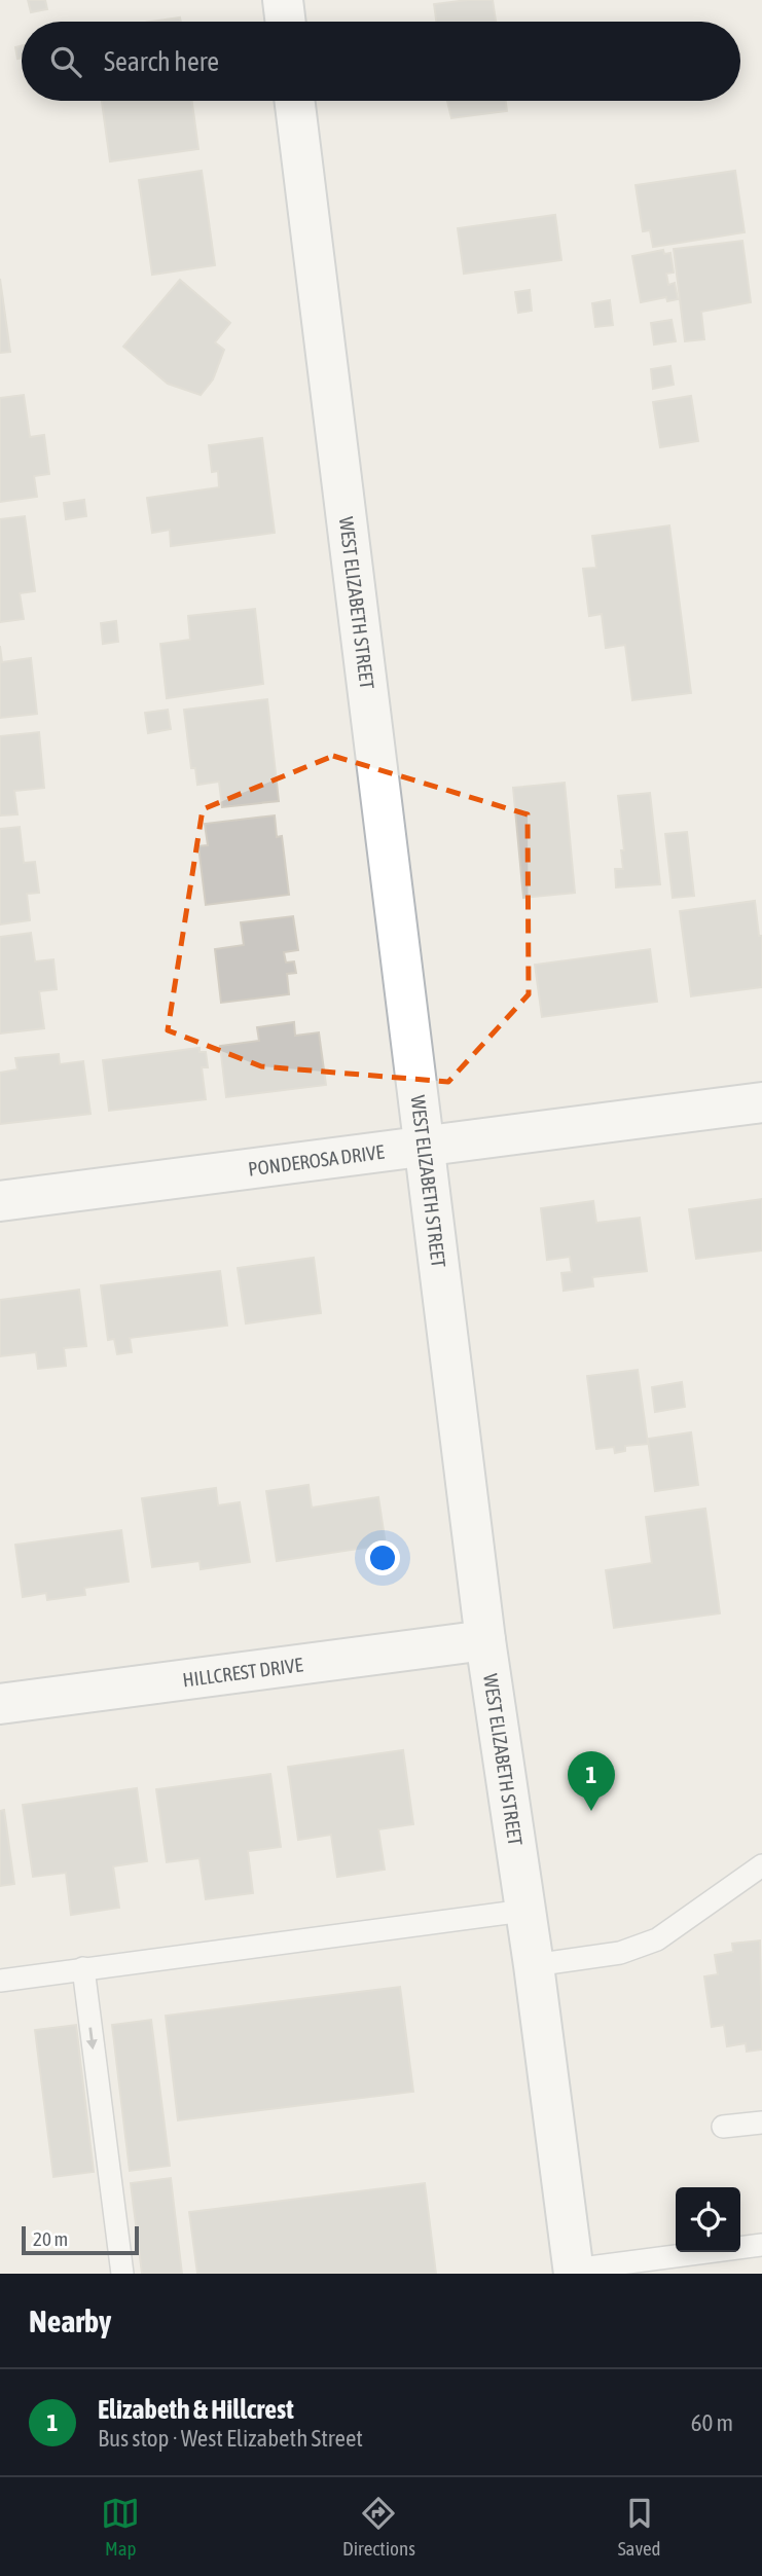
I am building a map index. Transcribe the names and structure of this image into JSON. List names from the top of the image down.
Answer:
{
  "streets": {
    "main road": ["WEST ELIZABETH STREET", "PONDEROSA DRIVE", "HILLCREST DRIVE"]
  },
  "crossings": [
    ["WEST ELIZABETH STREET", "PONDEROSA DRIVE"],
    ["WEST ELIZABETH STREET", "HILLCREST DRIVE"]
  ],
  "scale_bar": "20 m",
  "page": {
    "search": "Search here",
    "pins": "1",
    "scale": "20 m",
    "heading": "Nearby",
    "list": [
      {
        "mark": "1",
        "name": "Elizabeth & Hillcrest",
        "note": "Bus stop · West Elizabeth Street",
        "value": "60 m"
      }
    ],
    "nav": ["Map", "Directions", "Saved"]
  }
}
